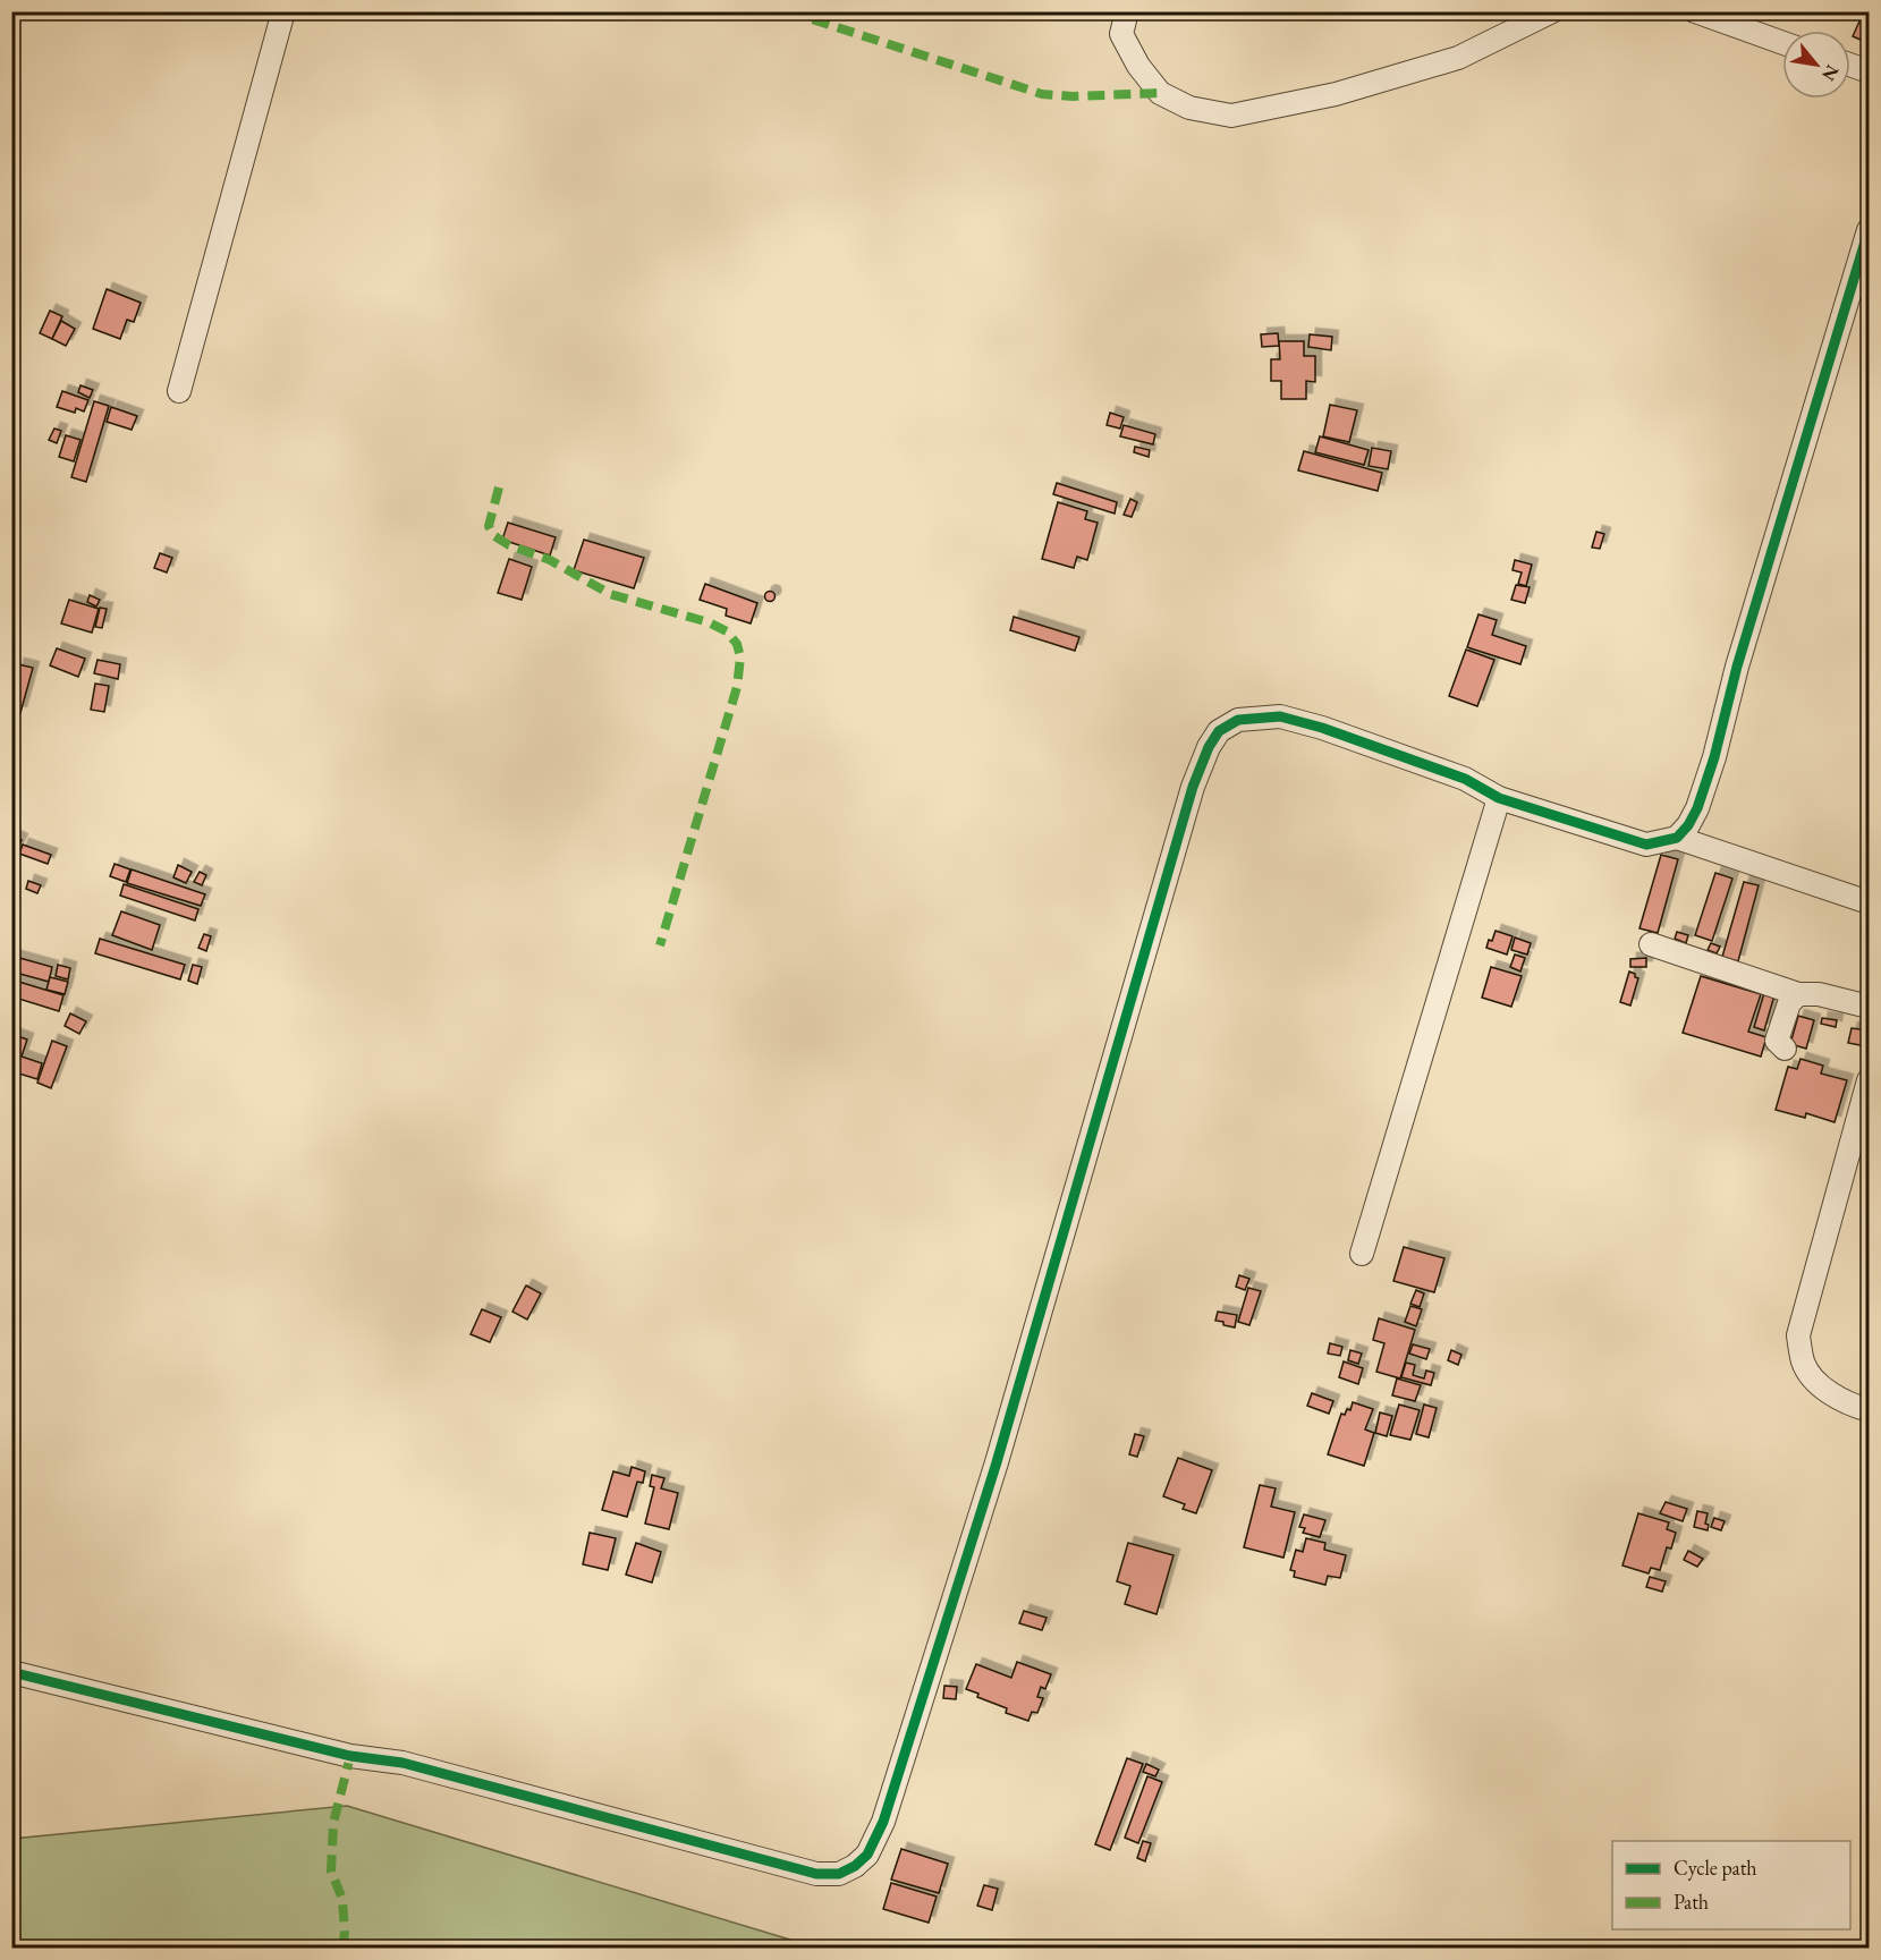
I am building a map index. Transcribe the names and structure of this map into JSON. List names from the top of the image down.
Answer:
{
  "legend": ["Cycle path", "Path"],
  "north": "bottom right"
}
